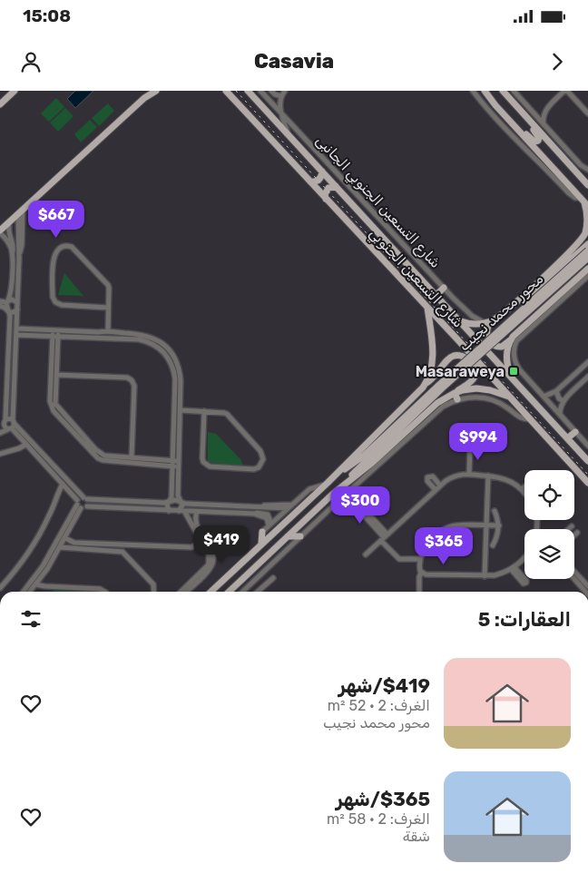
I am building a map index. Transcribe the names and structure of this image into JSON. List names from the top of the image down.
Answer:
{
  "streets": {
    "main road": ["شارع التسعين الجنوبي", "محور محمد نجيب"],
    "street": ["شارع التسعين الجنوبي الجانبى"]
  },
  "crossings": [
    ["شارع التسعين الجنوبي", "محور محمد نجيب"]
  ],
  "places": {
    "transit": ["Masaraweya"]
  },
  "page": {
    "status": "15:08",
    "header": "Casavia",
    "price": [
      "$667",
      "$994",
      "$300",
      "$419",
      "$365"
    ],
    "heading": "العقارات: 5",
    "list": [
      {
        "name": "$419/شهر",
        "note": "الغرف: 2 · 52 m² · محور محمد نجيب"
      },
      {
        "name": "$365/شهر",
        "note": "الغرف: 2 · 58 m² · شقة"
      }
    ]
  }
}
